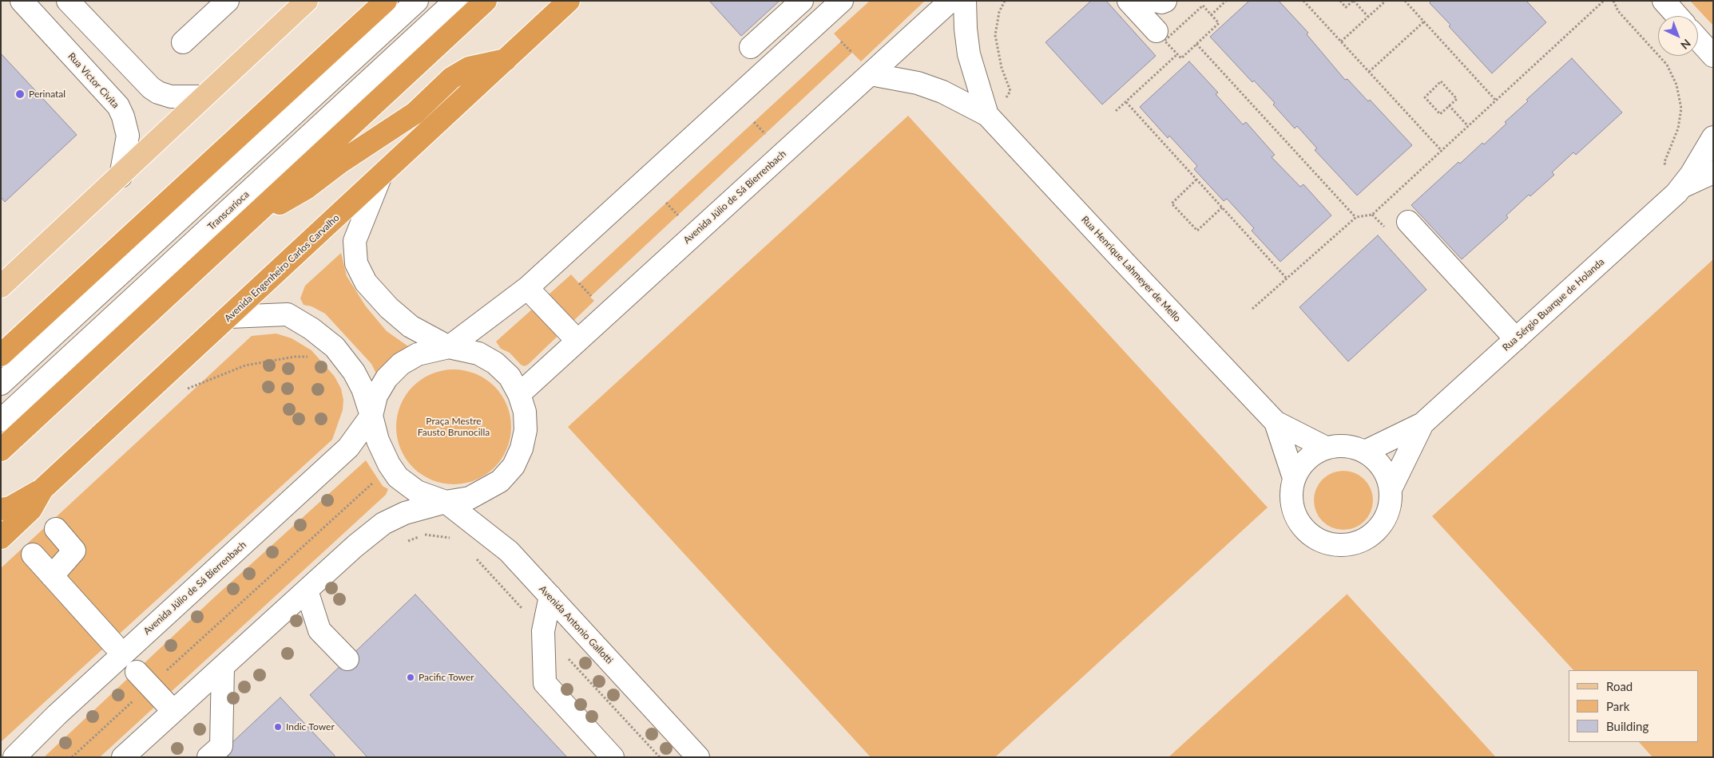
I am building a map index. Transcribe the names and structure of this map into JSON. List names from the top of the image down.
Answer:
{
  "streets": {
    "highway": ["Avenida Engenheiro Carlos Carvalho"],
    "street": [
      "Rua Victor Civita",
      "Avenida Júlio de Sá Bierrenbach",
      "Transcarioca",
      "Rua Henrique Lahmeyer de Mello",
      "Rua Sérgio Buarque de Holanda",
      "Avenida Antonio Gallotti"
    ]
  },
  "crossings": [
    ["Avenida Júlio de Sá Bierrenbach", "Rua Henrique Lahmeyer de Mello"],
    ["Rua Henrique Lahmeyer de Mello", "Rua Sérgio Buarque de Holanda"]
  ],
  "parks": ["Praça Mestre Fausto Brunocilla"],
  "places": ["Perinatal", "Pacific Tower", "Indic Tower"],
  "legend": ["Road", "Park", "Building"],
  "north": "bottom right"
}
